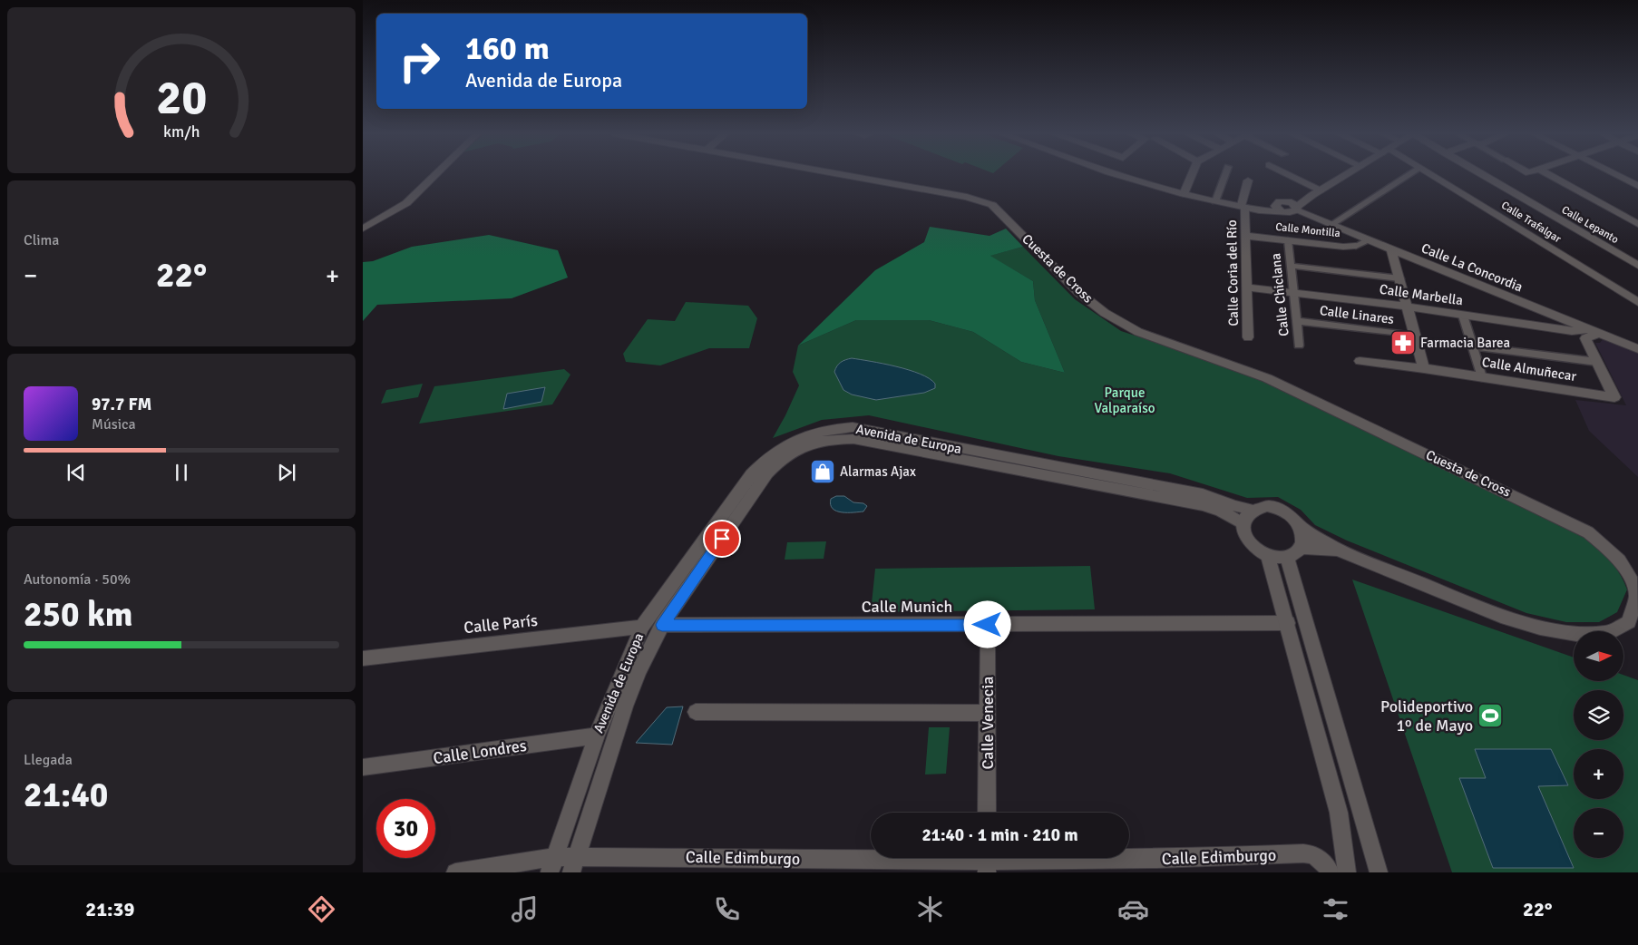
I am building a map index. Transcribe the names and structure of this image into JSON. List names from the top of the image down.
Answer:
{
  "streets": {
    "street": [
      "Calle Trafalgar",
      "Calle Lepanto",
      "Calle Montilla",
      "Calle La Concordia",
      "Cuesta de Cross",
      "Calle Coria del Río",
      "Calle Chiclana",
      "Calle Marbella",
      "Calle Linares",
      "Calle Almuñecar",
      "Avenida de Europa",
      "Calle Munich",
      "Calle París",
      "Calle Venecia",
      "Calle Londres",
      "Calle Edimburgo"
    ]
  },
  "crossings": [
    ["Calle Montilla", "Calle La Concordia"],
    ["Calle Montilla", "Calle Coria del Río"],
    ["Calle Montilla", "Calle Chiclana"],
    ["Calle La Concordia", "Calle Marbella"],
    ["Calle La Concordia", "Calle Almuñecar"],
    ["Cuesta de Cross", "Avenida de Europa"],
    ["Calle Coria del Río", "Calle Marbella"],
    ["Calle Chiclana", "Calle Marbella"],
    ["Calle Chiclana", "Calle Linares"],
    ["Calle Marbella", "Calle Almuñecar"],
    ["Avenida de Europa", "Calle Munich"],
    ["Avenida de Europa", "Calle París"],
    ["Avenida de Europa", "Calle Londres"],
    ["Avenida de Europa", "Calle Edimburgo"],
    ["Calle Munich", "Calle Venecia"]
  ],
  "parks": ["Parque Valparaíso"],
  "places": {
    "pharmacy": ["Farmacia Barea"],
    "shop": ["Alarmas Ajax"],
    "sports": ["Polideportivo 1º de Mayo"]
  },
  "north": "right",
  "page": {
    "turn": ["160 m", "Avenida de Europa"],
    "tile": [
      "Clima",
      ["Autonomía · 50%", "250 km"],
      ["Llegada", "21:40"]
    ],
    "heat": ["−", "22°", "+"],
    "song": ["97.7 FM", "Música"],
    "map_buttons": ["+", "−"],
    "limit": "30",
    "trip": "21:40 · 1 min · 210 m",
    "tabs": ["21:39", "22°"],
    "gauge": ["20", "km/h"]
  }
}
